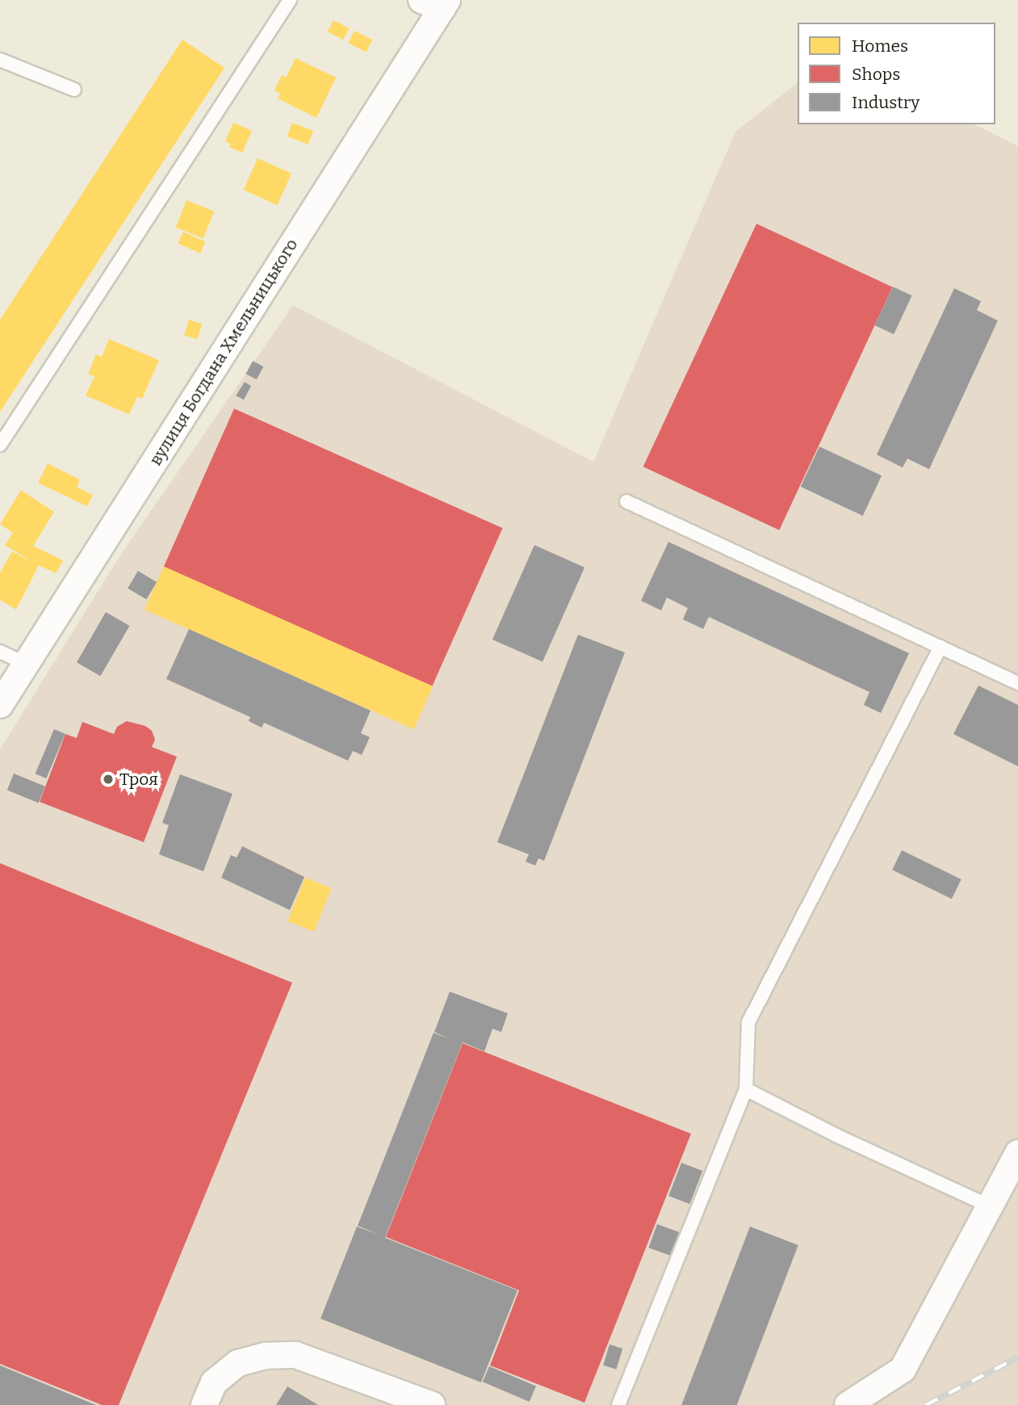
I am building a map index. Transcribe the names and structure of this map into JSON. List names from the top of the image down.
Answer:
{
  "streets": {
    "street": ["вулиця Богдана Хмельницького"]
  },
  "places": ["Троя"],
  "legend": ["Homes", "Shops", "Industry"]
}
